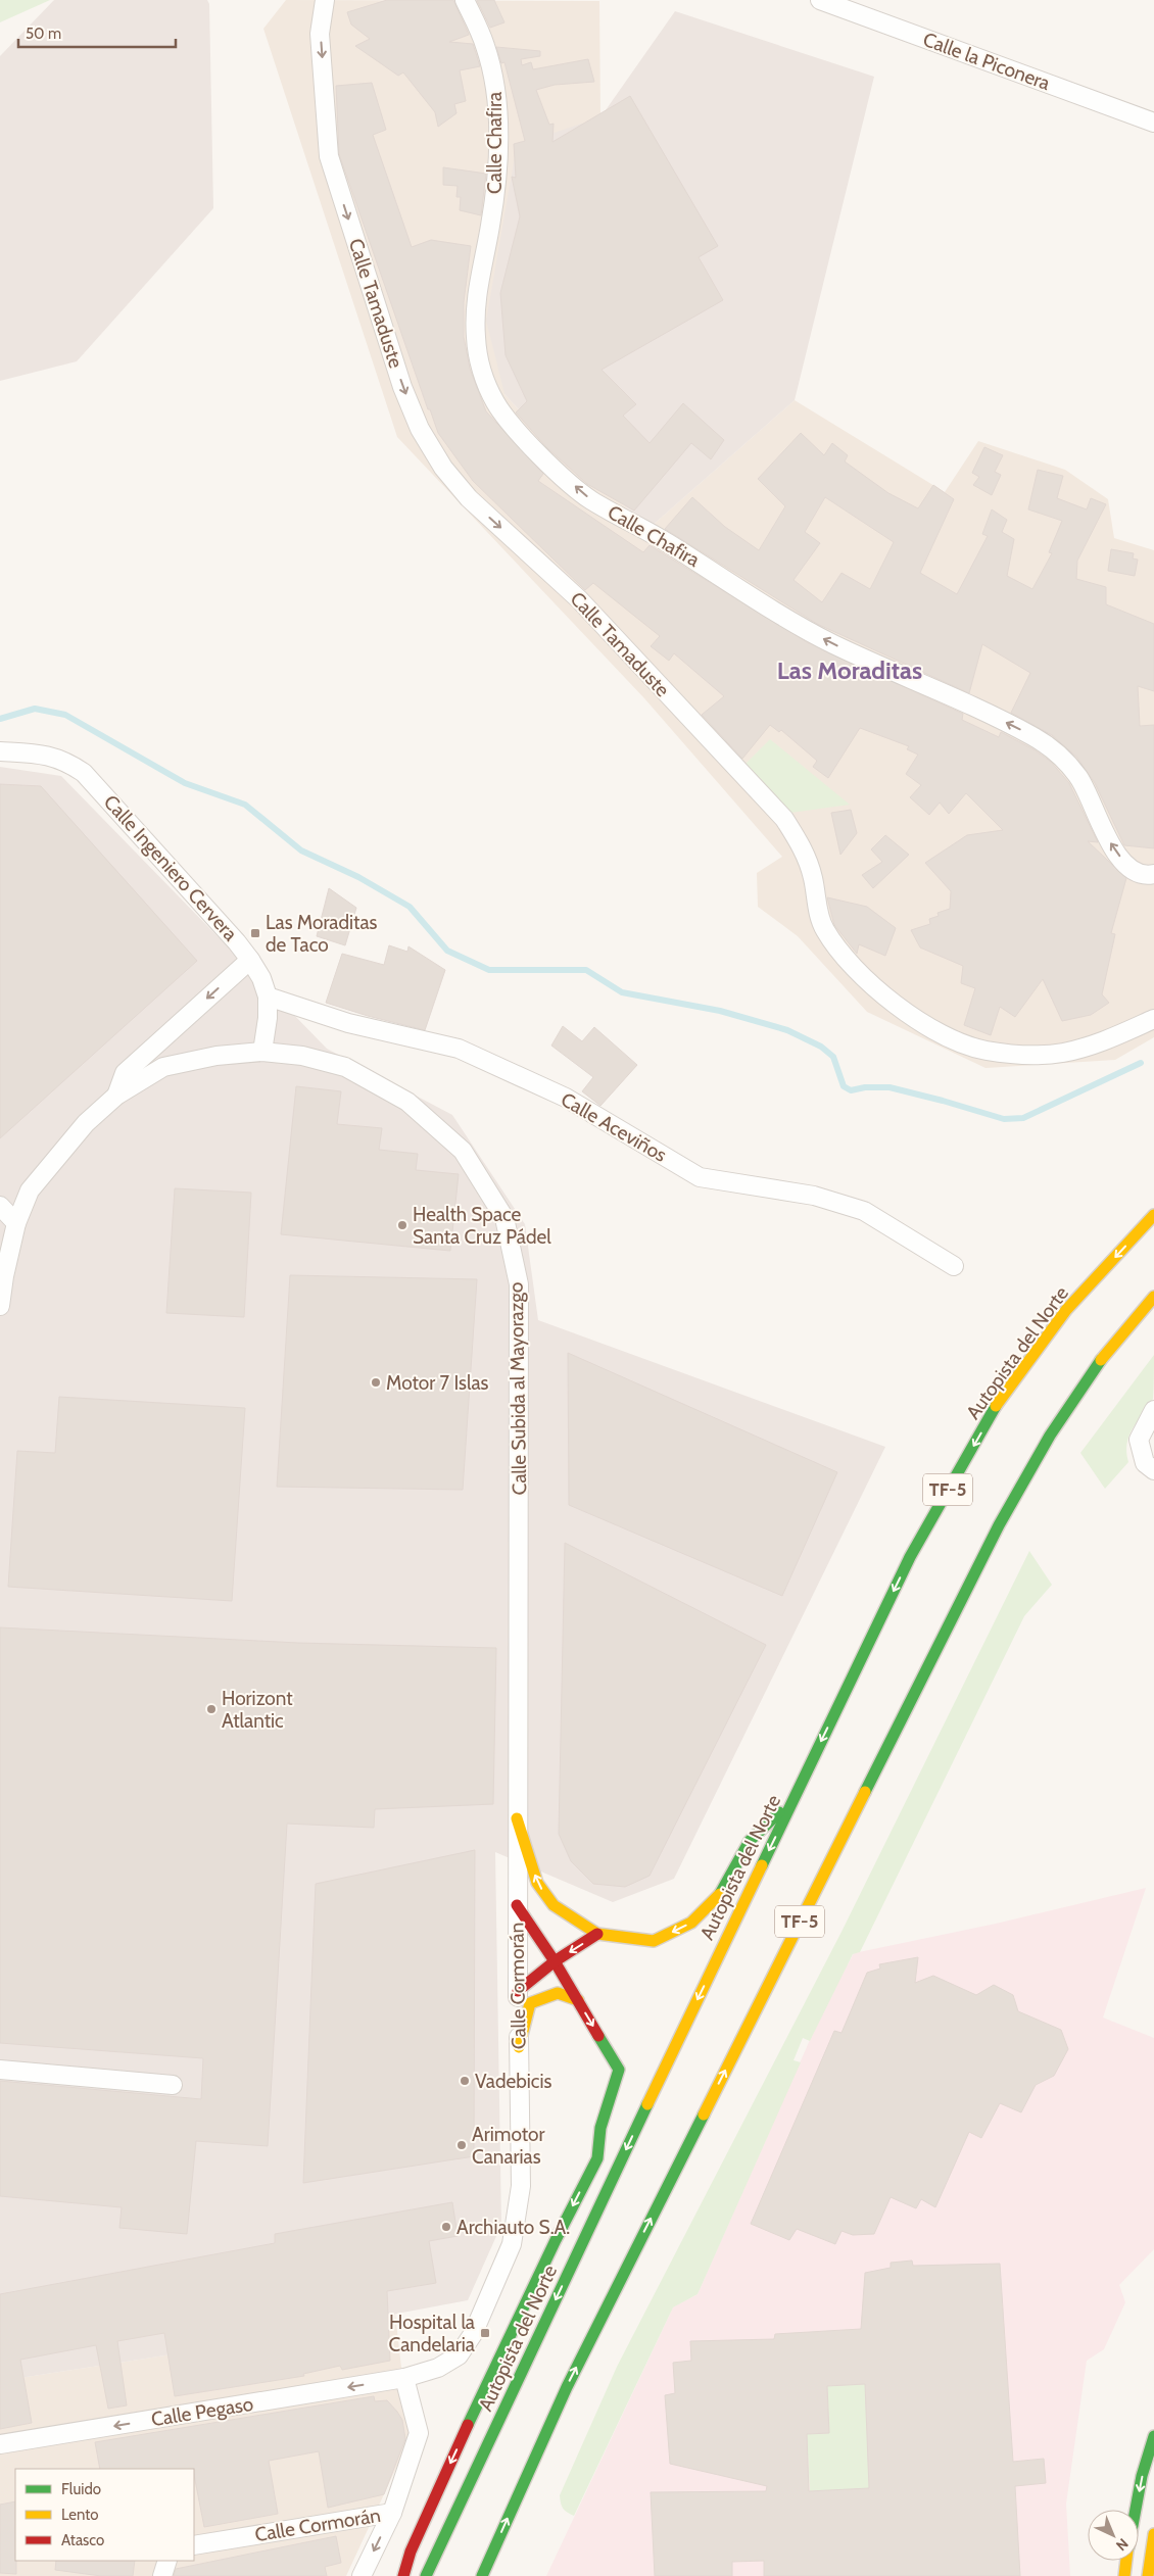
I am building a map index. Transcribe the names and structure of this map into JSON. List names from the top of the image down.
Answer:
{
  "streets": {
    "main road": ["Autopista del Norte", "TF-5"],
    "street": [
      "Calle la Piconera",
      "Calle Chafira",
      "Calle Tamaduste",
      "Calle Ingeniero Cervera",
      "Calle Aceviños",
      "Calle Subida al Mayorazgo",
      "Calle Cormorán",
      "Calle Pegaso"
    ]
  },
  "crossings": [
    ["Calle Ingeniero Cervera", "Calle Aceviños"],
    ["Calle Ingeniero Cervera", "Calle Subida al Mayorazgo"],
    ["Calle Subida al Mayorazgo", "Calle Cormorán"],
    ["Calle Cormorán", "Calle Pegaso"]
  ],
  "one_way": ["Calle Chafira", "Calle Tamaduste", "Calle Pegaso"],
  "districts": ["Las Moraditas"],
  "places": {
    "transit": ["Las Moraditas de Taco", "Hospital la Candelaria"],
    "other": [
      "Health Space Santa Cruz Pádel",
      "Motor 7 Islas",
      "Horizont Atlantic",
      "Vadebicis",
      "Arimotor Canarias",
      "Archiauto S.A."
    ]
  },
  "legend": ["Fluido", "Lento", "Atasco"],
  "scale_bar": "50 m",
  "north": "bottom right"
}
